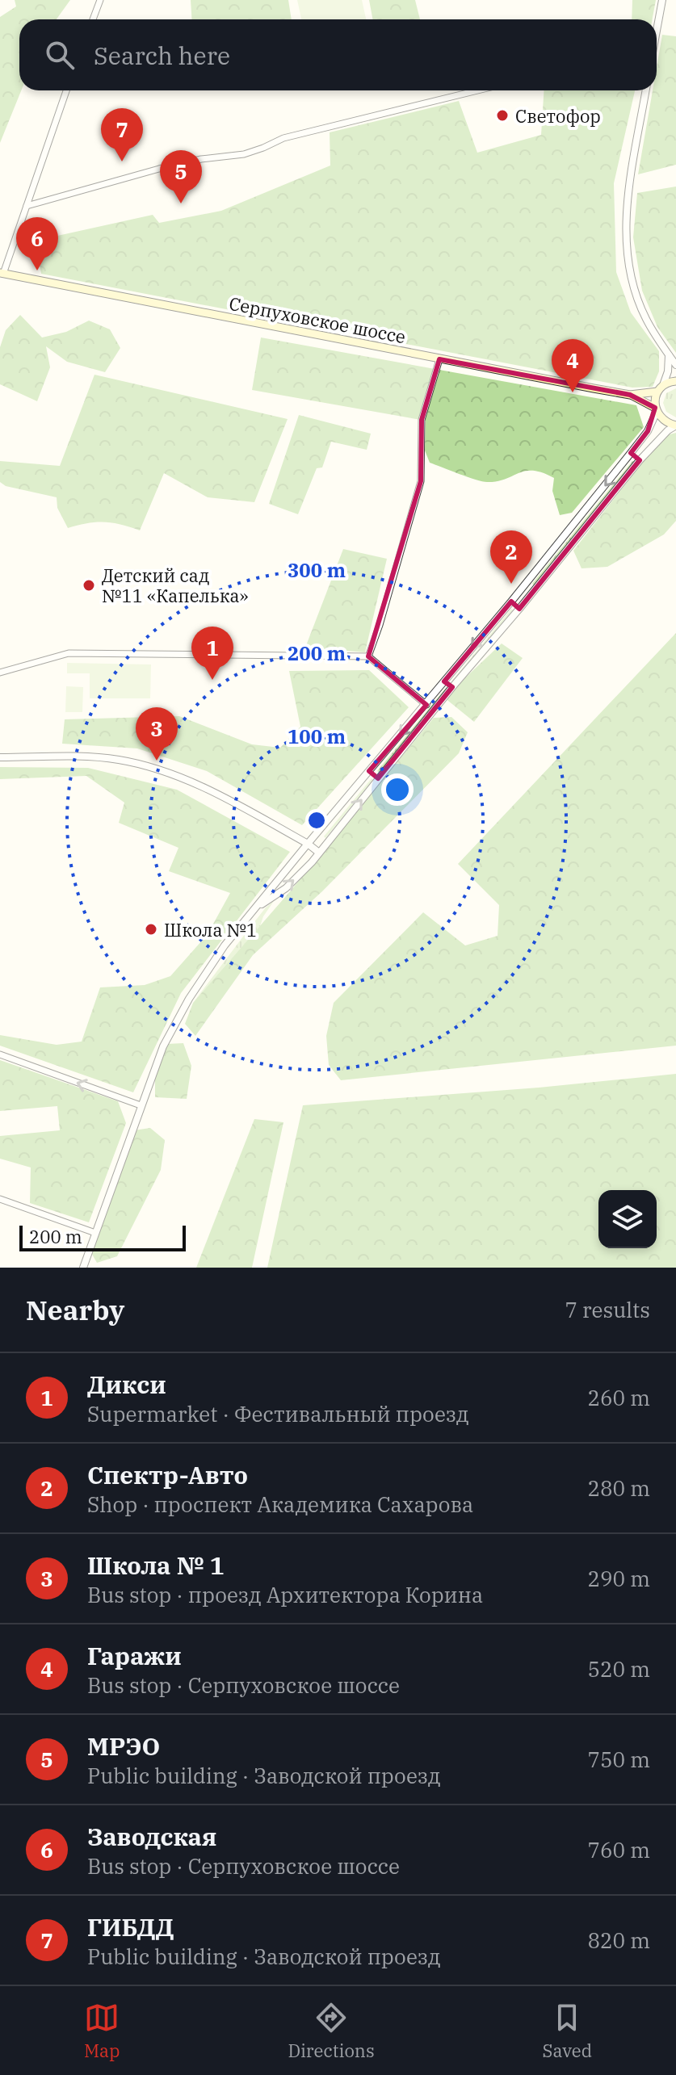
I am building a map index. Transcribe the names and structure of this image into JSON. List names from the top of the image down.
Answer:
{
  "streets": {
    "main road": ["Серпуховское шоссе"]
  },
  "places": ["Светофор", "Детский сад №11 «Капелька»", "Школа №1"],
  "scale_bar": "200 m",
  "page": {
    "search": "Search here",
    "pins": [
      "7",
      "5",
      "6",
      "4",
      "2",
      "1",
      "3"
    ],
    "scale": "200 m",
    "heading": ["Nearby", "7 results"],
    "list": [
      {
        "mark": "1",
        "name": "Дикси",
        "note": "Supermarket · Фестивальный проезд",
        "value": "260 m"
      },
      {
        "mark": "2",
        "name": "Спектр-Авто",
        "note": "Shop · проспект Академика Сахарова",
        "value": "280 m"
      },
      {
        "mark": "3",
        "name": "Школа № 1",
        "note": "Bus stop · проезд Архитектора Корина",
        "value": "290 m"
      },
      {
        "mark": "4",
        "name": "Гаражи",
        "note": "Bus stop · Серпуховское шоссе",
        "value": "520 m"
      },
      {
        "mark": "5",
        "name": "МРЭО",
        "note": "Public building · Заводской проезд",
        "value": "750 m"
      },
      {
        "mark": "6",
        "name": "Заводская",
        "note": "Bus stop · Серпуховское шоссе",
        "value": "760 m"
      },
      {
        "mark": "7",
        "name": "ГИБДД",
        "note": "Public building · Заводской проезд",
        "value": "820 m"
      }
    ],
    "nav": ["Map", "Directions", "Saved"]
  },
  "rings": ["300 m", "200 m", "100 m"]
}
